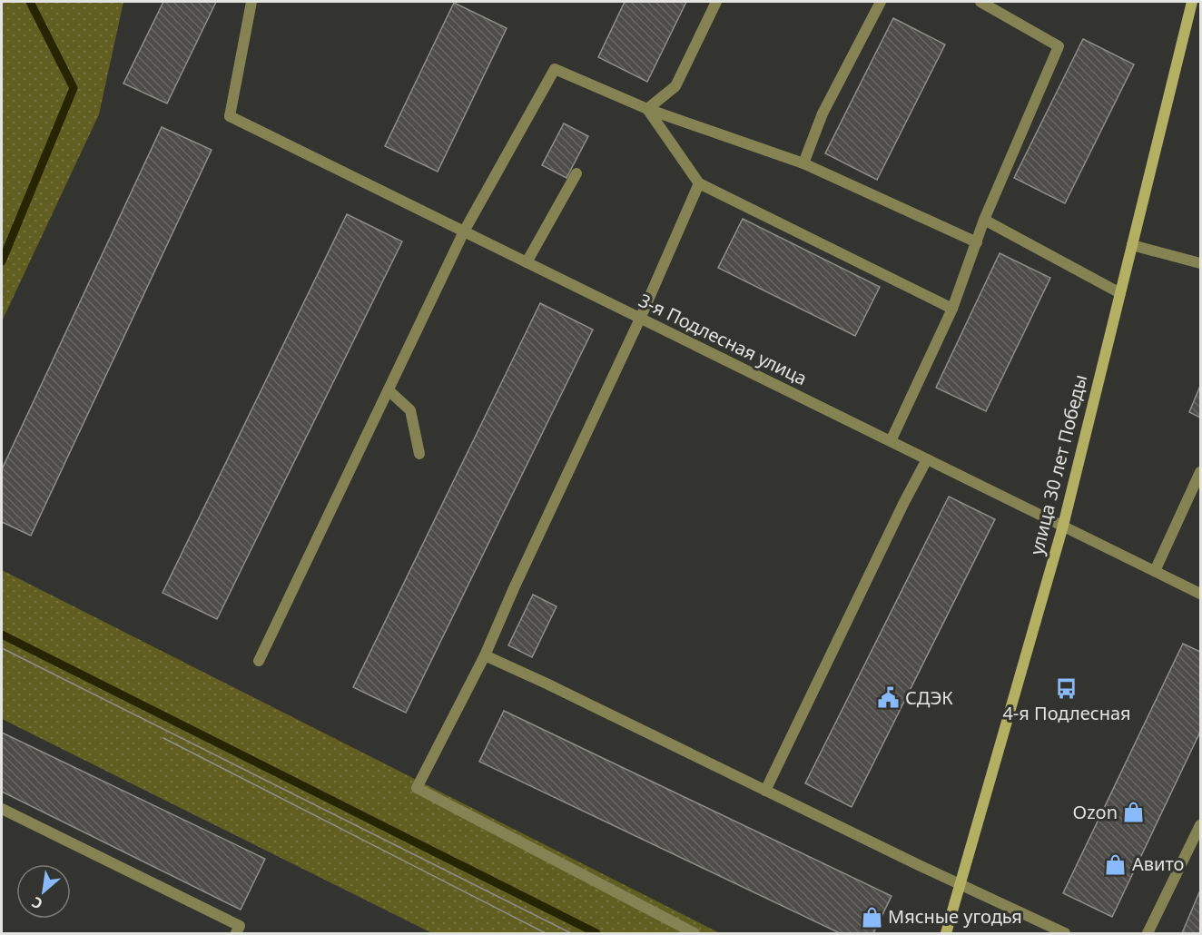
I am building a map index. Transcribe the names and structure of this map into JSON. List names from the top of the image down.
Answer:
{
  "streets": {
    "main road": ["улица 30 лет Победы"],
    "street": ["3-я Подлесная улица"]
  },
  "crossings": [
    ["3-я Подлесная улица", "улица 30 лет Победы"]
  ],
  "places": {
    "bus stop": ["4-я Подлесная"],
    "public building": ["СДЭК"],
    "shop": ["Ozon", "Авито", "Мясные угодья"]
  },
  "north": "bottom left"
}
